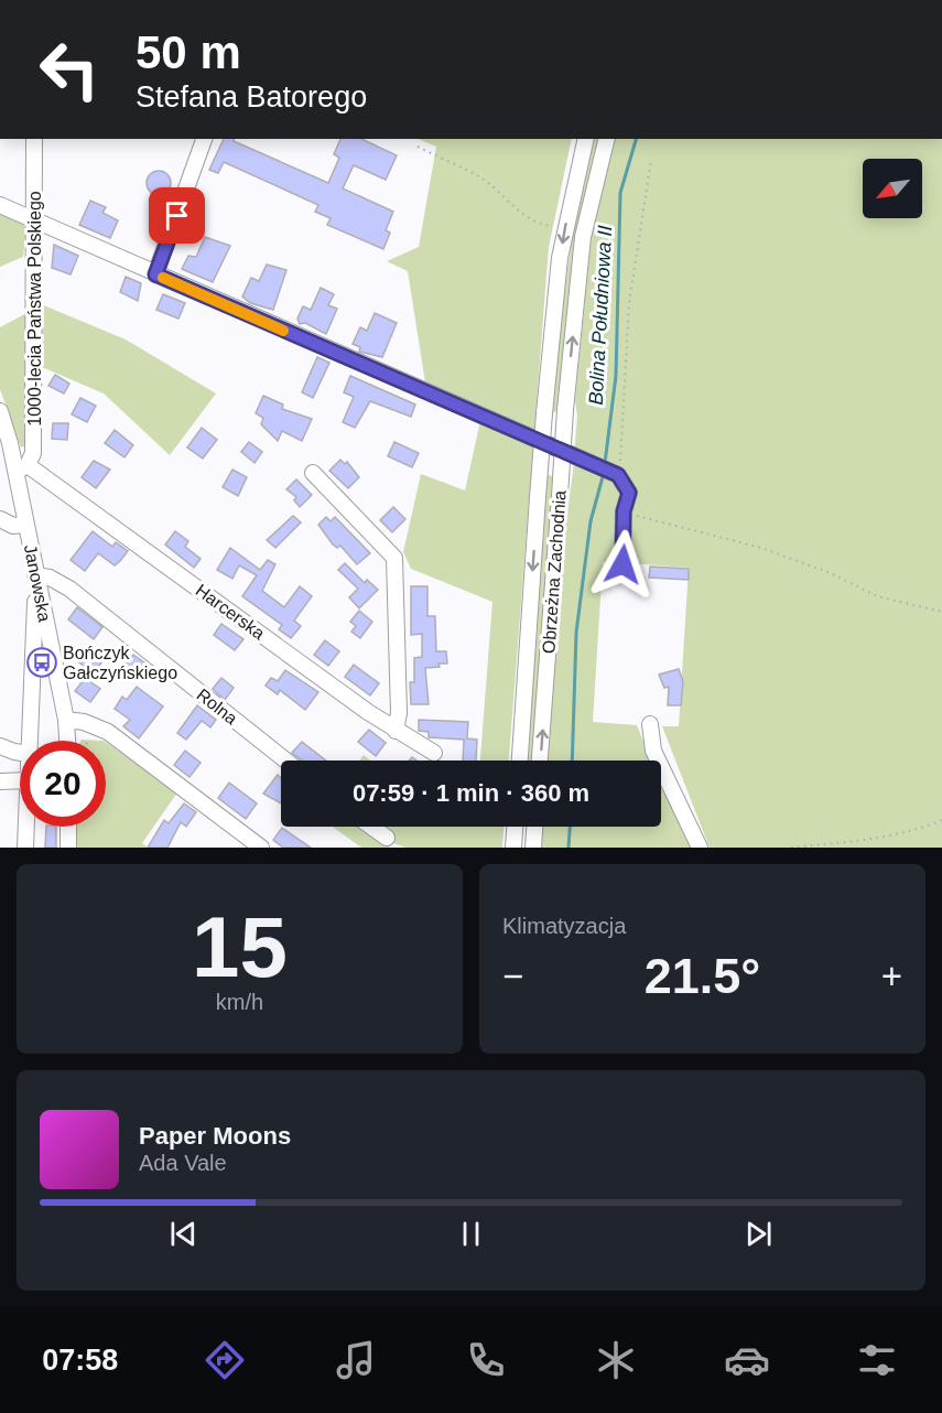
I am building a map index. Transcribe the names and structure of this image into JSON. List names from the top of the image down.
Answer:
{
  "streets": {
    "street": [
      "1000-lecia Państwa Polskiego",
      "Obrzeżna Zachodnia",
      "Janowska",
      "Harcerska",
      "Rolna"
    ]
  },
  "crossings": [
    ["1000-lecia Państwa Polskiego", "Janowska"],
    ["1000-lecia Państwa Polskiego", "Harcerska"],
    ["Janowska", "Harcerska"],
    ["Janowska", "Rolna"]
  ],
  "water": ["Bolina Południowa II"],
  "places": {
    "bus stop": ["Bończyk Gałczyńskiego"]
  },
  "north": "bottom left",
  "page": {
    "turn": ["50 m", "Stefana Batorego"],
    "limit": "20",
    "trip": "07:59 · 1 min · 360 m",
    "tile": [
      ["15", "km/h"],
      "Klimatyzacja"
    ],
    "heat": ["−", "21.5°", "+"],
    "song": ["Paper Moons", "Ada Vale"],
    "tabs": "07:58"
  }
}
